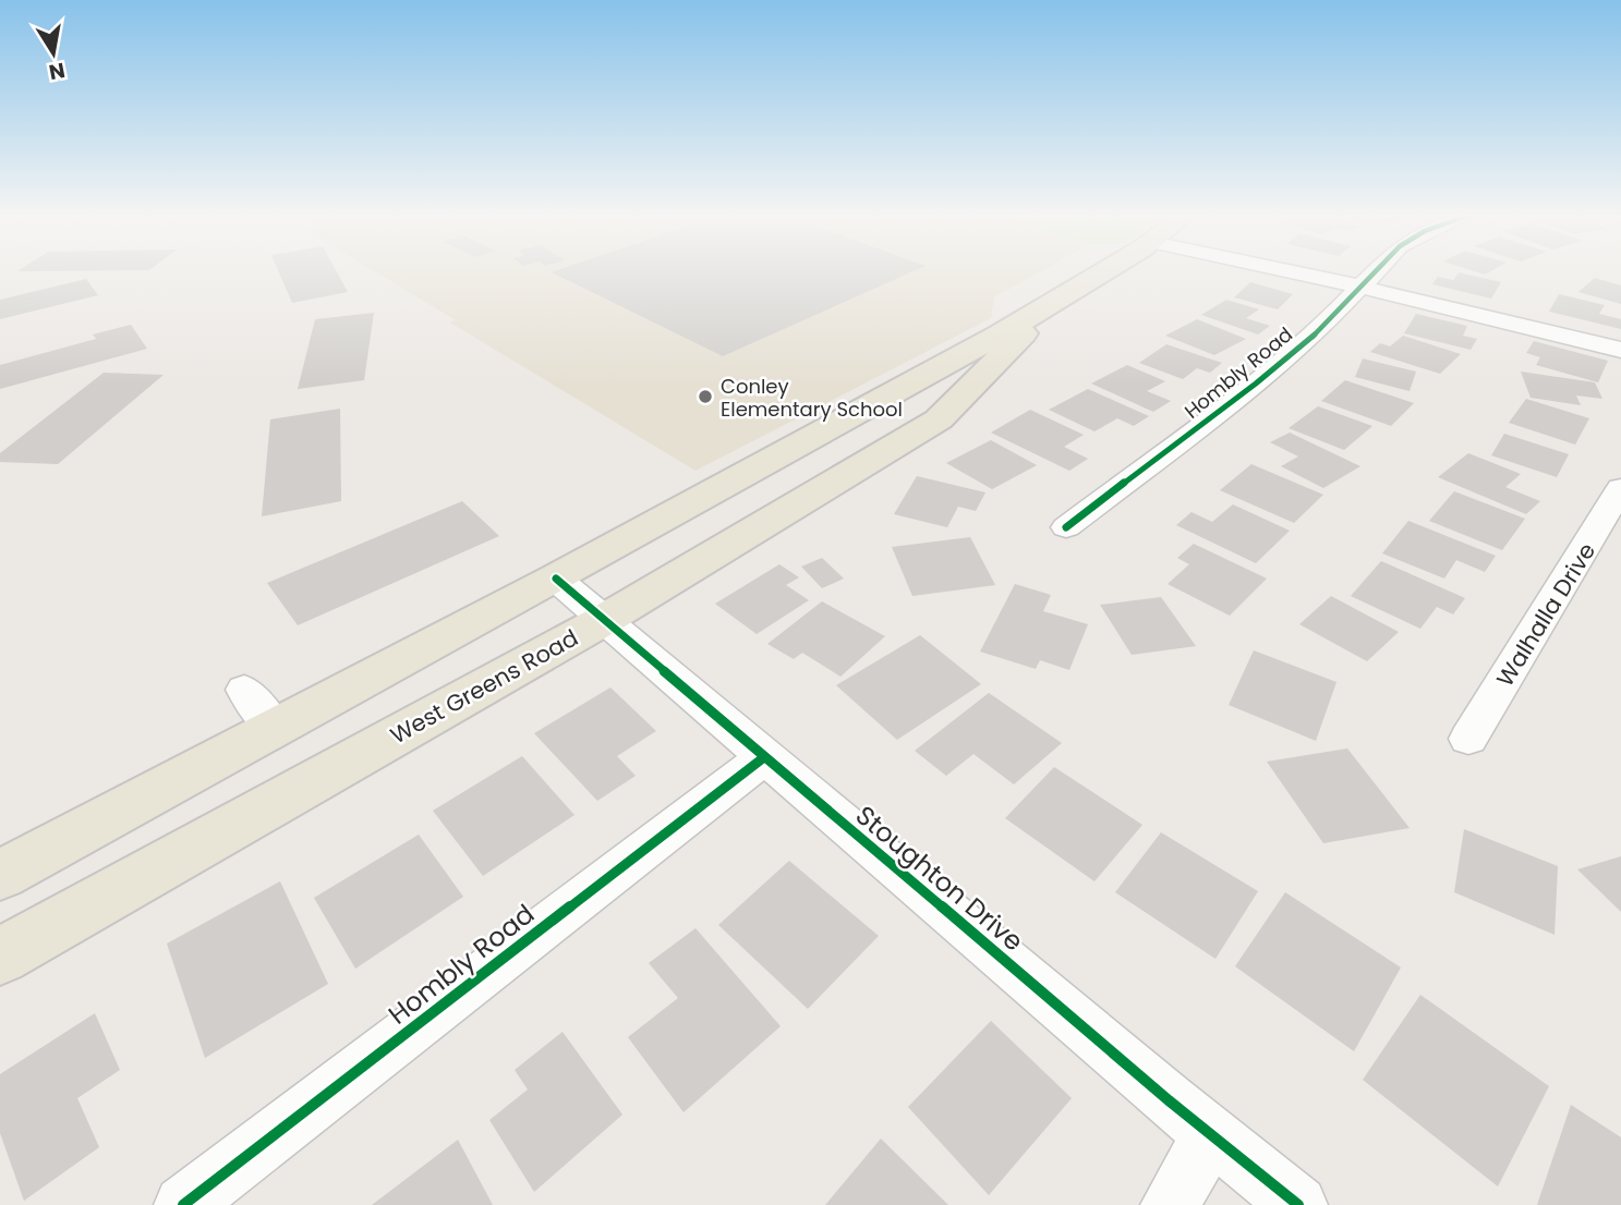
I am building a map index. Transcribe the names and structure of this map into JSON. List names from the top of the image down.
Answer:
{
  "streets": {
    "main road": ["West Greens Road"],
    "street": ["Hombly Road", "Walhalla Drive", "Stoughton Drive"]
  },
  "crossings": [
    ["Hombly Road", "Stoughton Drive"],
    ["West Greens Road", "Stoughton Drive"]
  ],
  "places": ["Conley Elementary School"],
  "north": "bottom"
}
